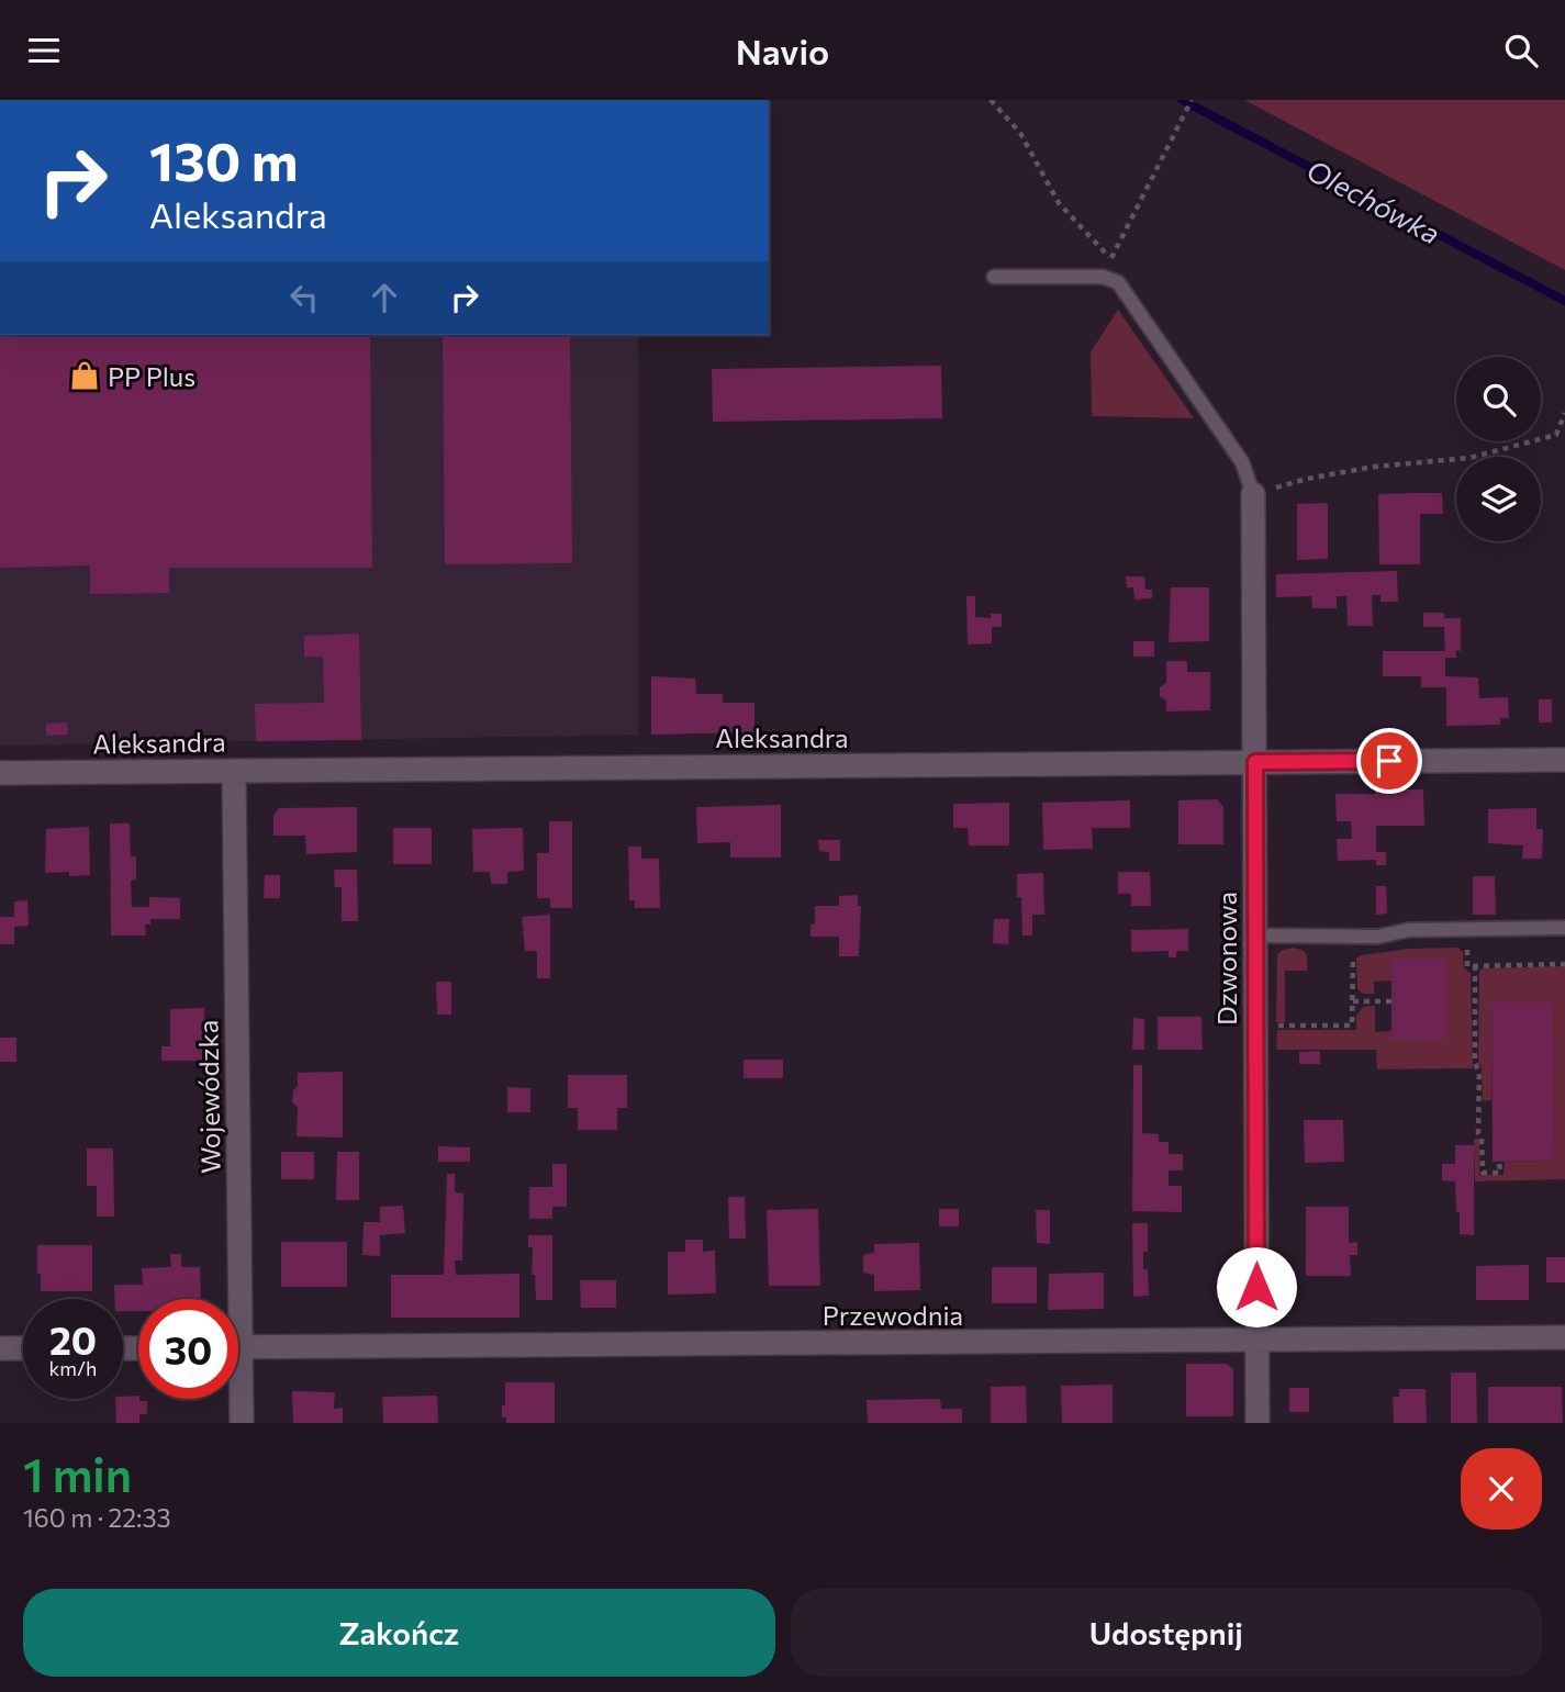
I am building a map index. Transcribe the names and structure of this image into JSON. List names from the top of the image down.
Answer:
{
  "streets": {
    "street": [
      "Aleksandra",
      "Dzwonowa",
      "Wojewódzka",
      "Przewodnia"
    ]
  },
  "crossings": [
    ["Aleksandra", "Dzwonowa"],
    ["Aleksandra", "Wojewódzka"],
    ["Dzwonowa", "Przewodnia"]
  ],
  "water": ["Olechówka"],
  "places": {
    "shop": ["PP Plus"]
  },
  "page": {
    "header": "Navio",
    "turn": ["130 m", "Aleksandra"],
    "speed": "20 km/h",
    "limit": "30",
    "heading": ["1 min", "160 m · 22:33"],
    "buttons": ["Zakończ", "Udostępnij"]
  }
}
